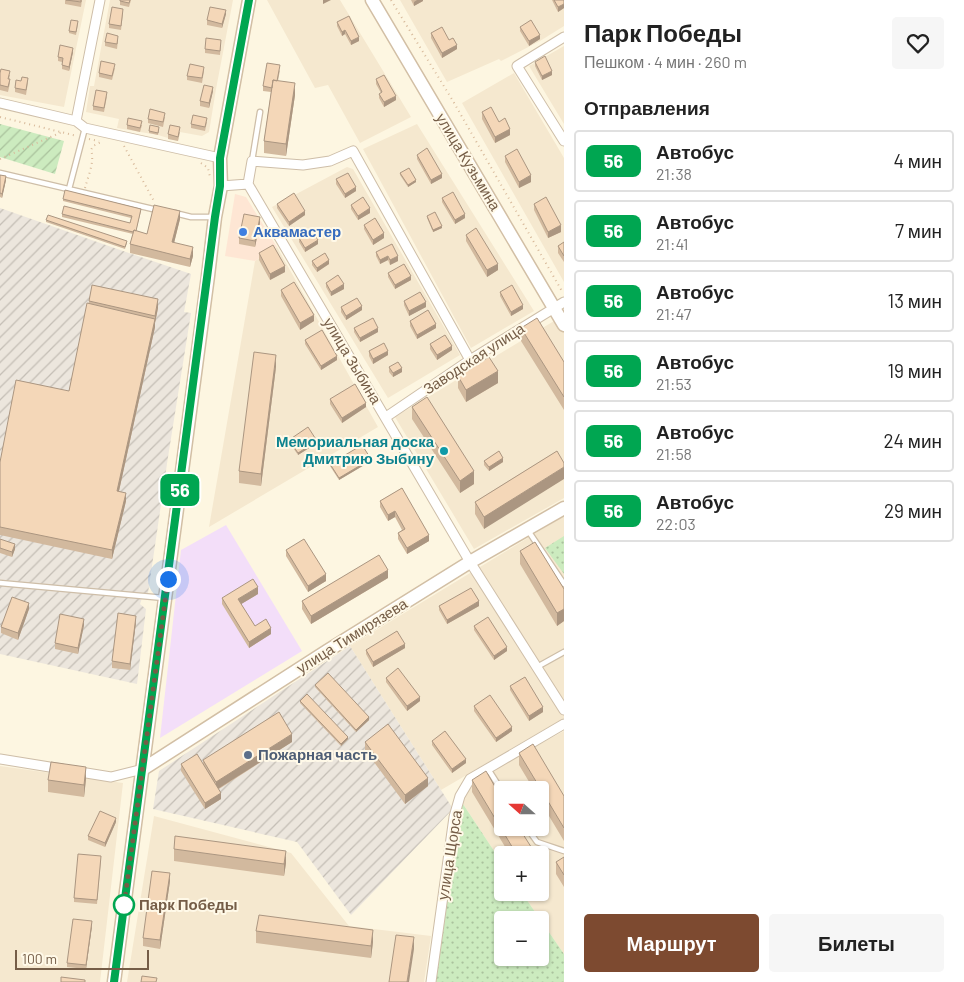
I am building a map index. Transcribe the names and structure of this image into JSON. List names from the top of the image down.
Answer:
{
  "streets": {
    "main road": ["улица Кузьмина", "улица Тимирязева"],
    "street": ["Заводская улица", "улица Зыбина", "улица Щорса"]
  },
  "crossings": [
    ["улица Кузьмина", "Заводская улица"],
    ["Заводская улица", "улица Зыбина"],
    ["улица Зыбина", "улица Тимирязева"]
  ],
  "places": [
    "Аквамастер",
    "Мемориальная доска Дмитрию Зыбину",
    "Пожарная часть",
    "Парк Победы"
  ],
  "lines": ["bus line 56"],
  "scale_bar": "100 m",
  "north": "left",
  "page": {
    "on_map": "56",
    "heading": [
      ["Парк Победы", "Пешком · 4 мин · 260 m"],
      "Отправления"
    ],
    "list": [
      {
        "mark": "56",
        "name": "Автобус",
        "note": "21:38",
        "value": "4 мин"
      },
      {
        "mark": "56",
        "name": "Автобус",
        "note": "21:41",
        "value": "7 мин"
      },
      {
        "mark": "56",
        "name": "Автобус",
        "note": "21:47",
        "value": "13 мин"
      },
      {
        "mark": "56",
        "name": "Автобус",
        "note": "21:53",
        "value": "19 мин"
      },
      {
        "mark": "56",
        "name": "Автобус",
        "note": "21:58",
        "value": "24 мин"
      },
      {
        "mark": "56",
        "name": "Автобус",
        "note": "22:03",
        "value": "29 мин"
      }
    ],
    "map_buttons": ["+", "−"],
    "buttons": ["Маршрут", "Билеты"],
    "scale": "100 m"
  }
}
